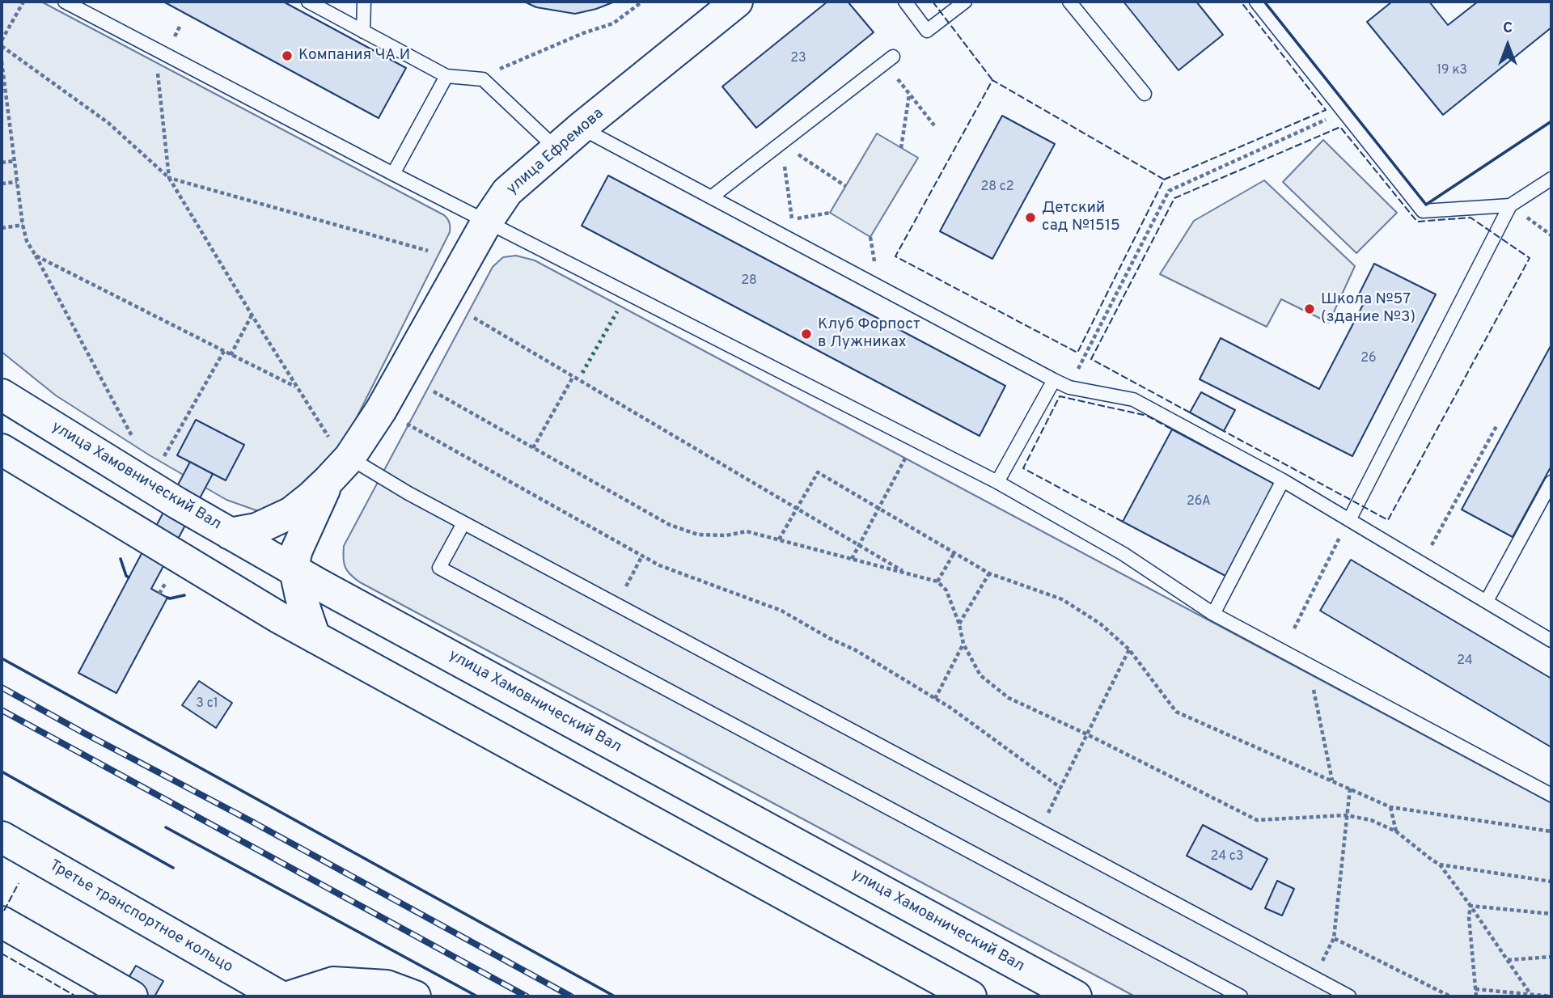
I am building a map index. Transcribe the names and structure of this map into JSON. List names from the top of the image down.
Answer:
{
  "streets": {
    "main road": ["улица Ефремова", "улица Хамовнический Вал", "Третье транспортное кольцо"]
  },
  "crossings": [
    ["улица Ефремова", "улица Хамовнический Вал"]
  ],
  "places": [
    "Компания ЧА И",
    "Детский сад №1515",
    "Школа №57 (здание №3)",
    "Клуб Форпост в Лужниках"
  ],
  "house_numbers": [
    "23",
    "19 к3",
    "28 с2",
    "28",
    "26",
    "26А",
    "24",
    "3 с1",
    "24 с3"
  ],
  "north": "top"
}
